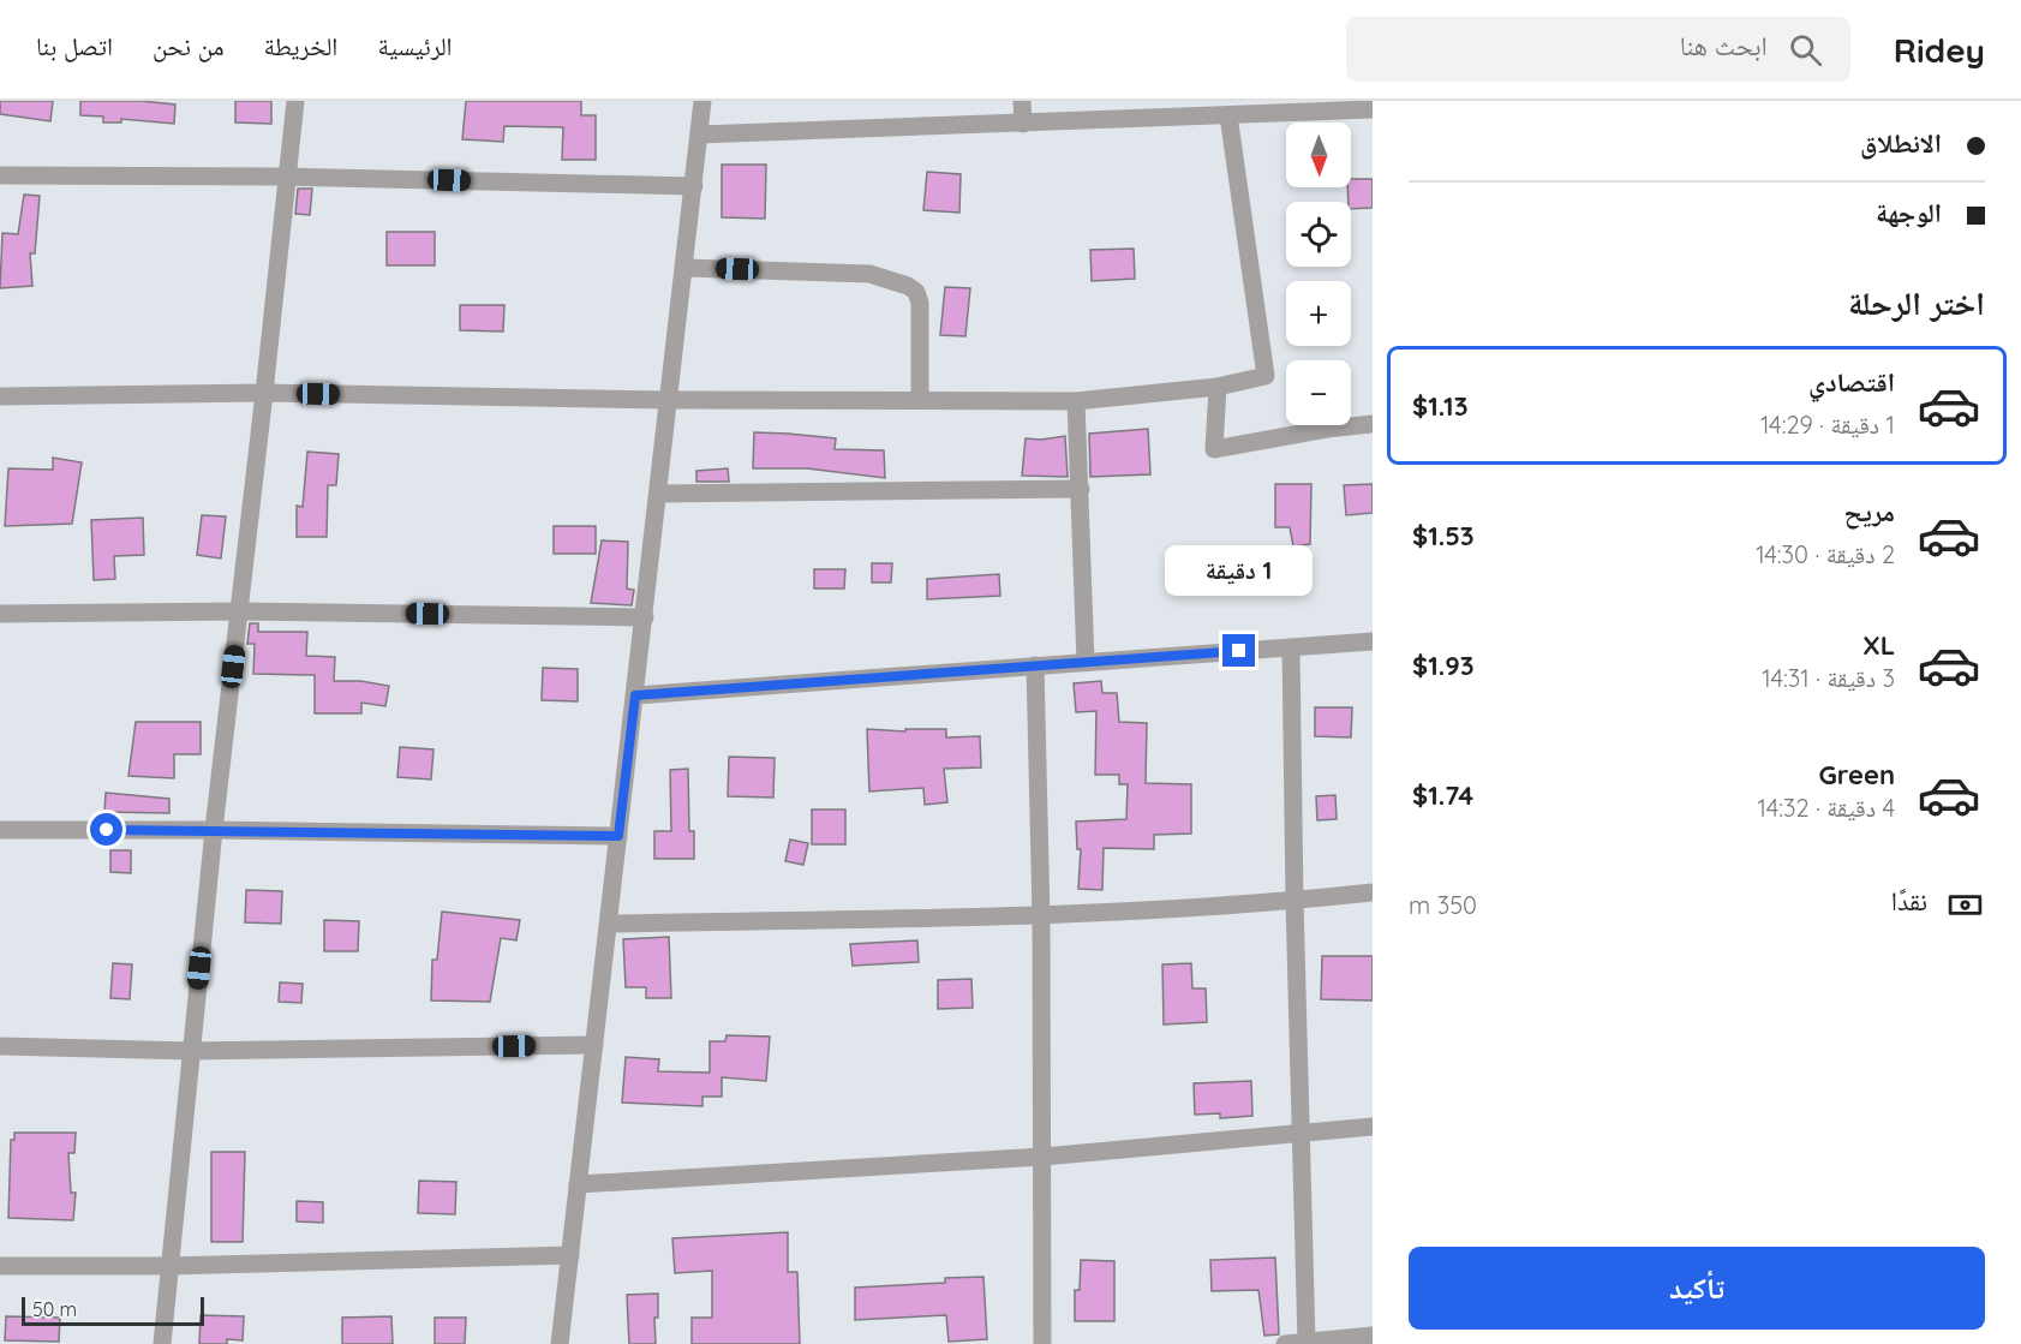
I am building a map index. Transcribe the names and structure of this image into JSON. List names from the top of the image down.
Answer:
{
  "scale_bar": "50 m",
  "north": "bottom",
  "page": {
    "header": "Ridey",
    "search": "ابحث هنا",
    "nav": [
      "الرئيسية",
      "الخريطة",
      "من نحن",
      "اتصل بنا"
    ],
    "banner": ["الانطلاق", "الوجهة"],
    "map_buttons": ["+", "−"],
    "heading": "اختر الرحلة",
    "list": [
      {
        "name": "اقتصادي",
        "note": "1 دقيقة · 14:29",
        "value": "$1.13"
      },
      {
        "name": "مريح",
        "note": "2 دقيقة · 14:30",
        "value": "$1.53"
      },
      {
        "name": "XL",
        "note": "3 دقيقة · 14:31",
        "value": "$1.93"
      },
      {
        "name": "Green",
        "note": "4 دقيقة · 14:32",
        "value": "$1.74"
      }
    ],
    "bubble": "1 دقيقة",
    "pay": ["نقدًا", "350 m"],
    "buttons": "تأكيد",
    "scale": "50 m"
  }
}
